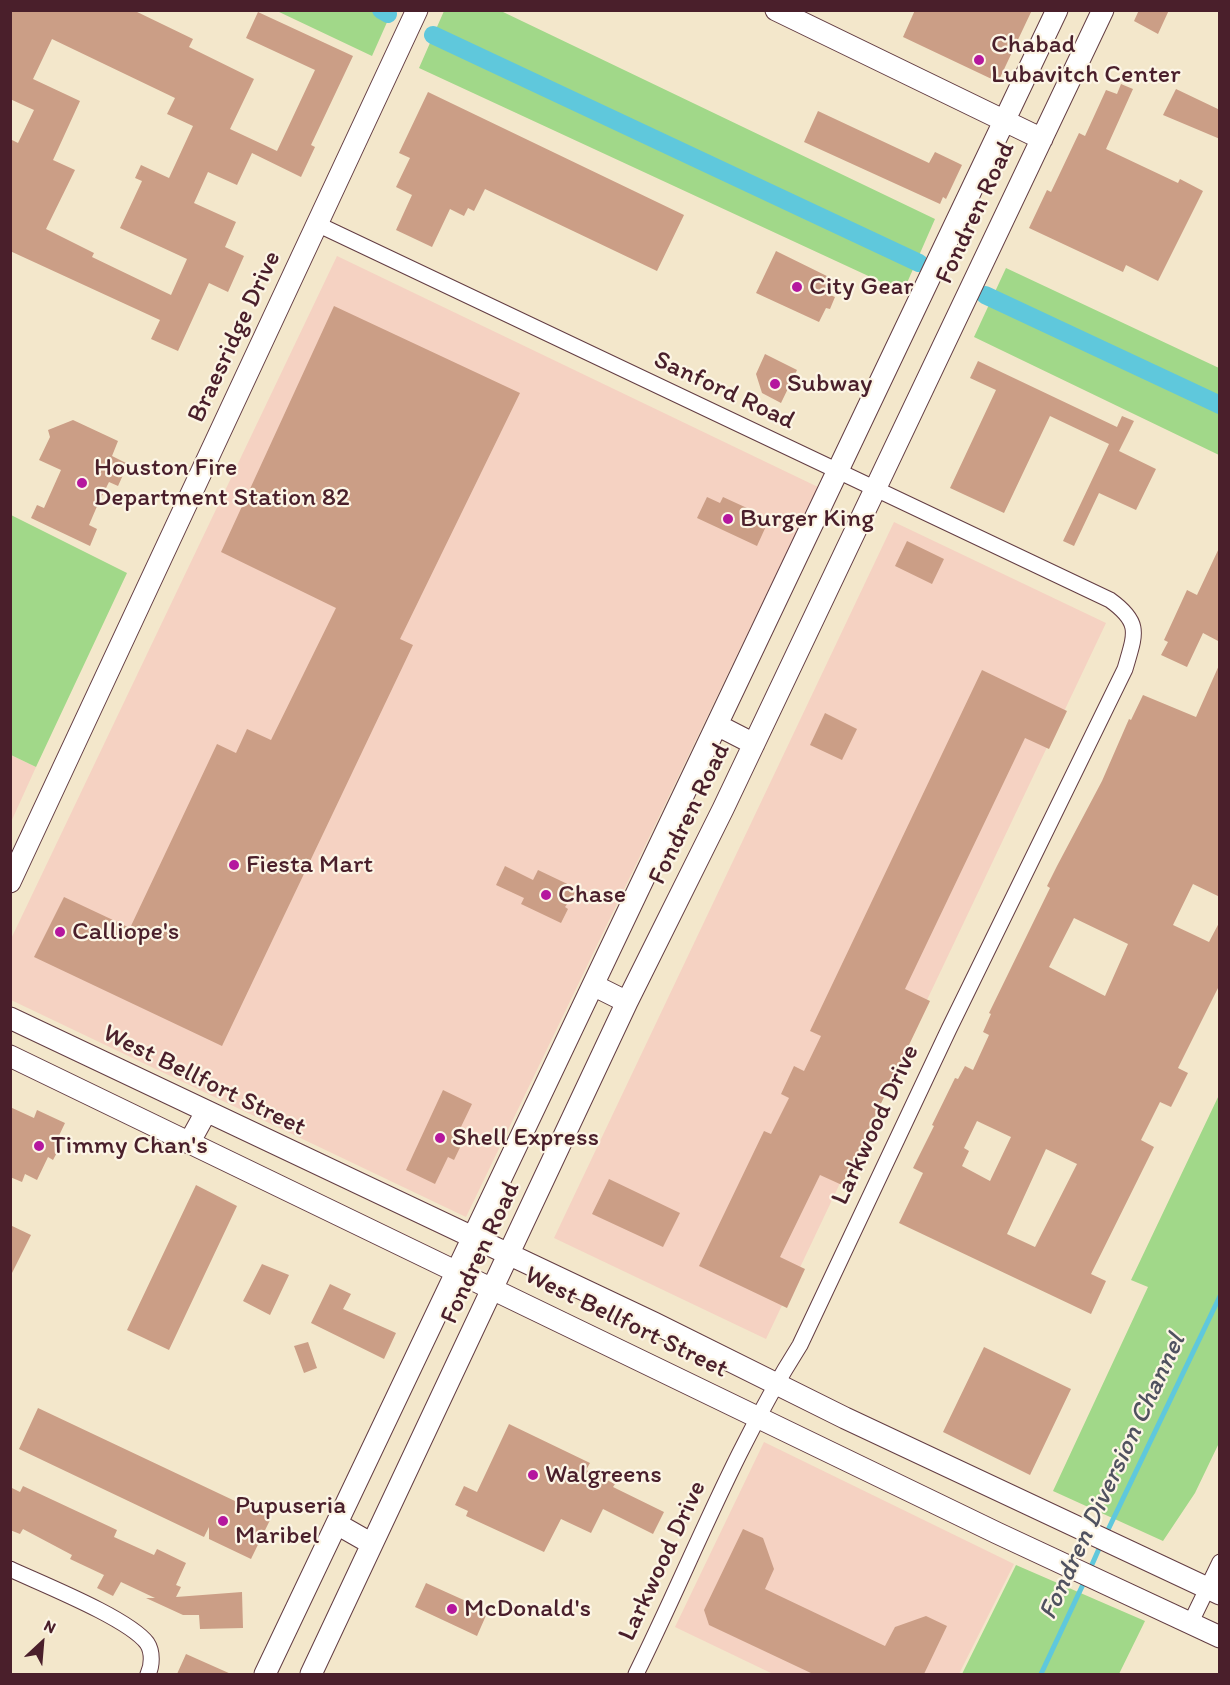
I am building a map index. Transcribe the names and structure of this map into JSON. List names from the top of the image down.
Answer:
{
  "streets": {
    "main road": ["Fondren Road", "Braesridge Drive", "West Bellfort Street"],
    "street": ["Sanford Road", "Larkwood Drive"]
  },
  "crossings": [
    ["Fondren Road", "Sanford Road"],
    ["Fondren Road", "West Bellfort Street"],
    ["Braesridge Drive", "Sanford Road"],
    ["Sanford Road", "Larkwood Drive"],
    ["West Bellfort Street", "Larkwood Drive"]
  ],
  "water": ["Fondren Diversion Channel"],
  "places": [
    "Chabad Lubavitch Center",
    "City Gear",
    "Subway",
    "Houston Fire Department Station 82",
    "Burger King",
    "Fiesta Mart",
    "Chase",
    "Calliope's",
    "Shell Express",
    "Timmy Chan's",
    "Walgreens",
    "Pupuseria Maribel",
    "McDonald's"
  ],
  "north": "top right"
}
